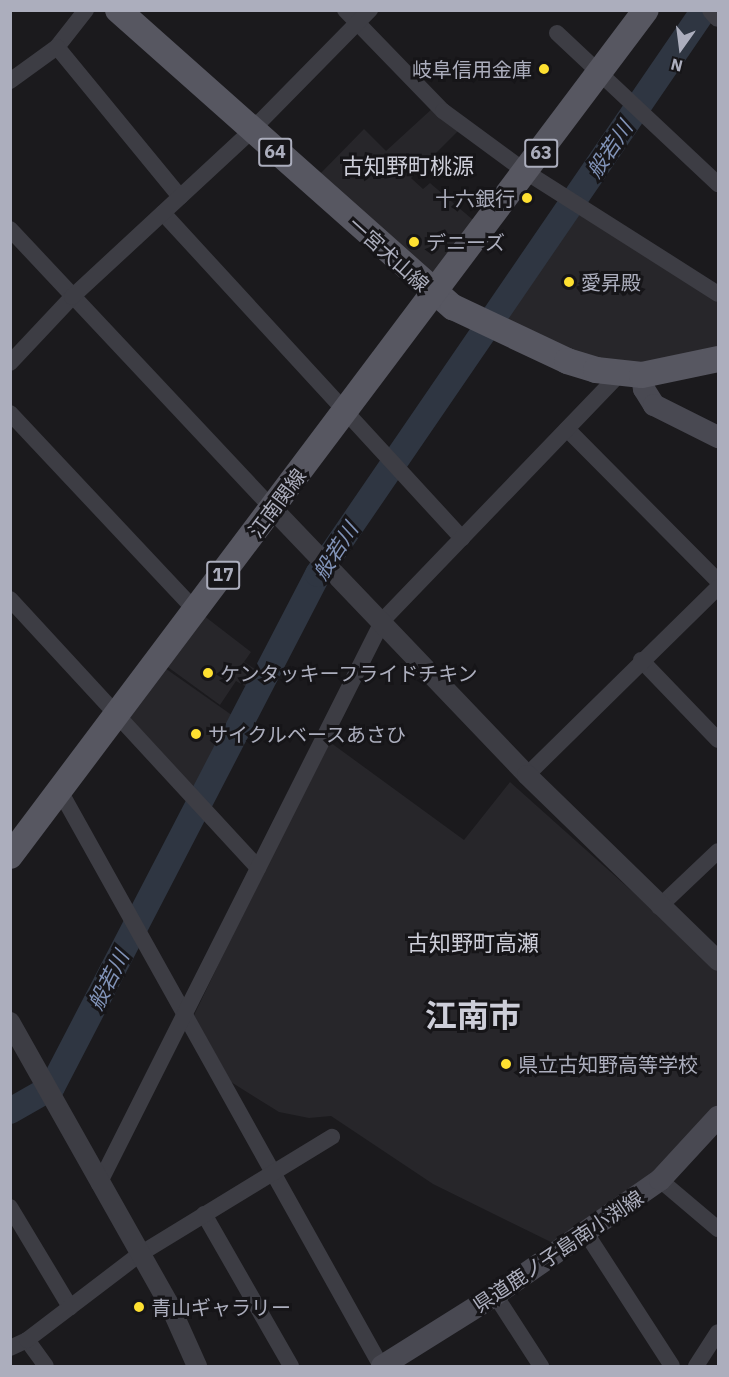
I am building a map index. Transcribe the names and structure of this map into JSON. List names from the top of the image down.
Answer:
{
  "streets": {
    "main road": [
      "64",
      "63",
      "一宮犬山線",
      "江南関線",
      "17",
      "県道鹿ノ子島南小渕線"
    ]
  },
  "crossings": [
    ["63", "一宮犬山線"],
    ["63", "江南関線"],
    ["一宮犬山線", "江南関線"]
  ],
  "districts": ["古知野町桃源", "古知野町高瀬", "江南市"],
  "water": ["般若川"],
  "places": [
    "岐阜信用金庫",
    "十六銀行",
    "デニーズ",
    "愛昇殿",
    "ケンタッキーフライドチキン",
    "サイクルベースあさひ",
    "県立古知野高等学校",
    "青山ギャラリー"
  ],
  "north": "bottom"
}
